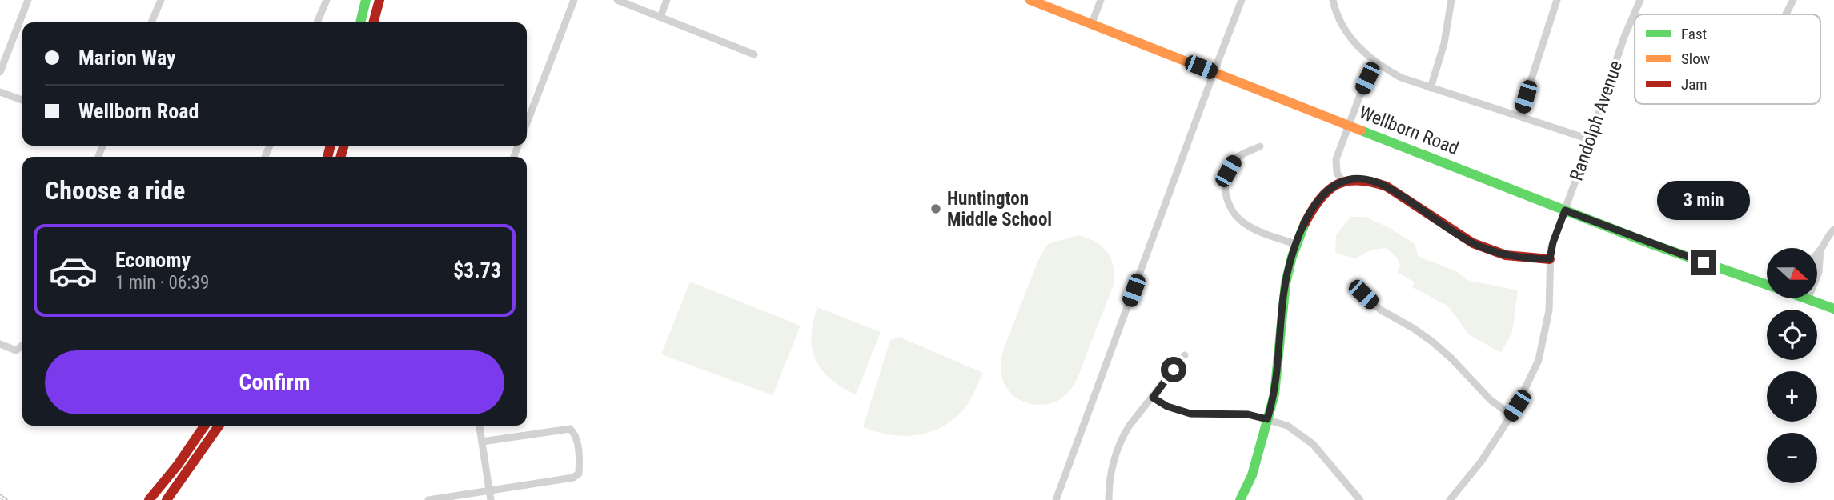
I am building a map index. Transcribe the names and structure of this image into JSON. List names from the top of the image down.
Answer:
{
  "streets": {
    "street": ["Randolph Avenue", "Wellborn Road"]
  },
  "crossings": [
    ["Randolph Avenue", "Wellborn Road"]
  ],
  "places": ["Huntington Middle School"],
  "legend": ["Fast", "Slow", "Jam"],
  "north": "right",
  "page": {
    "banner": ["Marion Way", "Wellborn Road"],
    "heading": "Choose a ride",
    "bubble": "3 min",
    "list": [
      {
        "name": "Economy",
        "note": "1 min · 06:39",
        "value": "$3.73"
      }
    ],
    "map_buttons": ["+", "−"],
    "buttons": "Confirm"
  }
}
